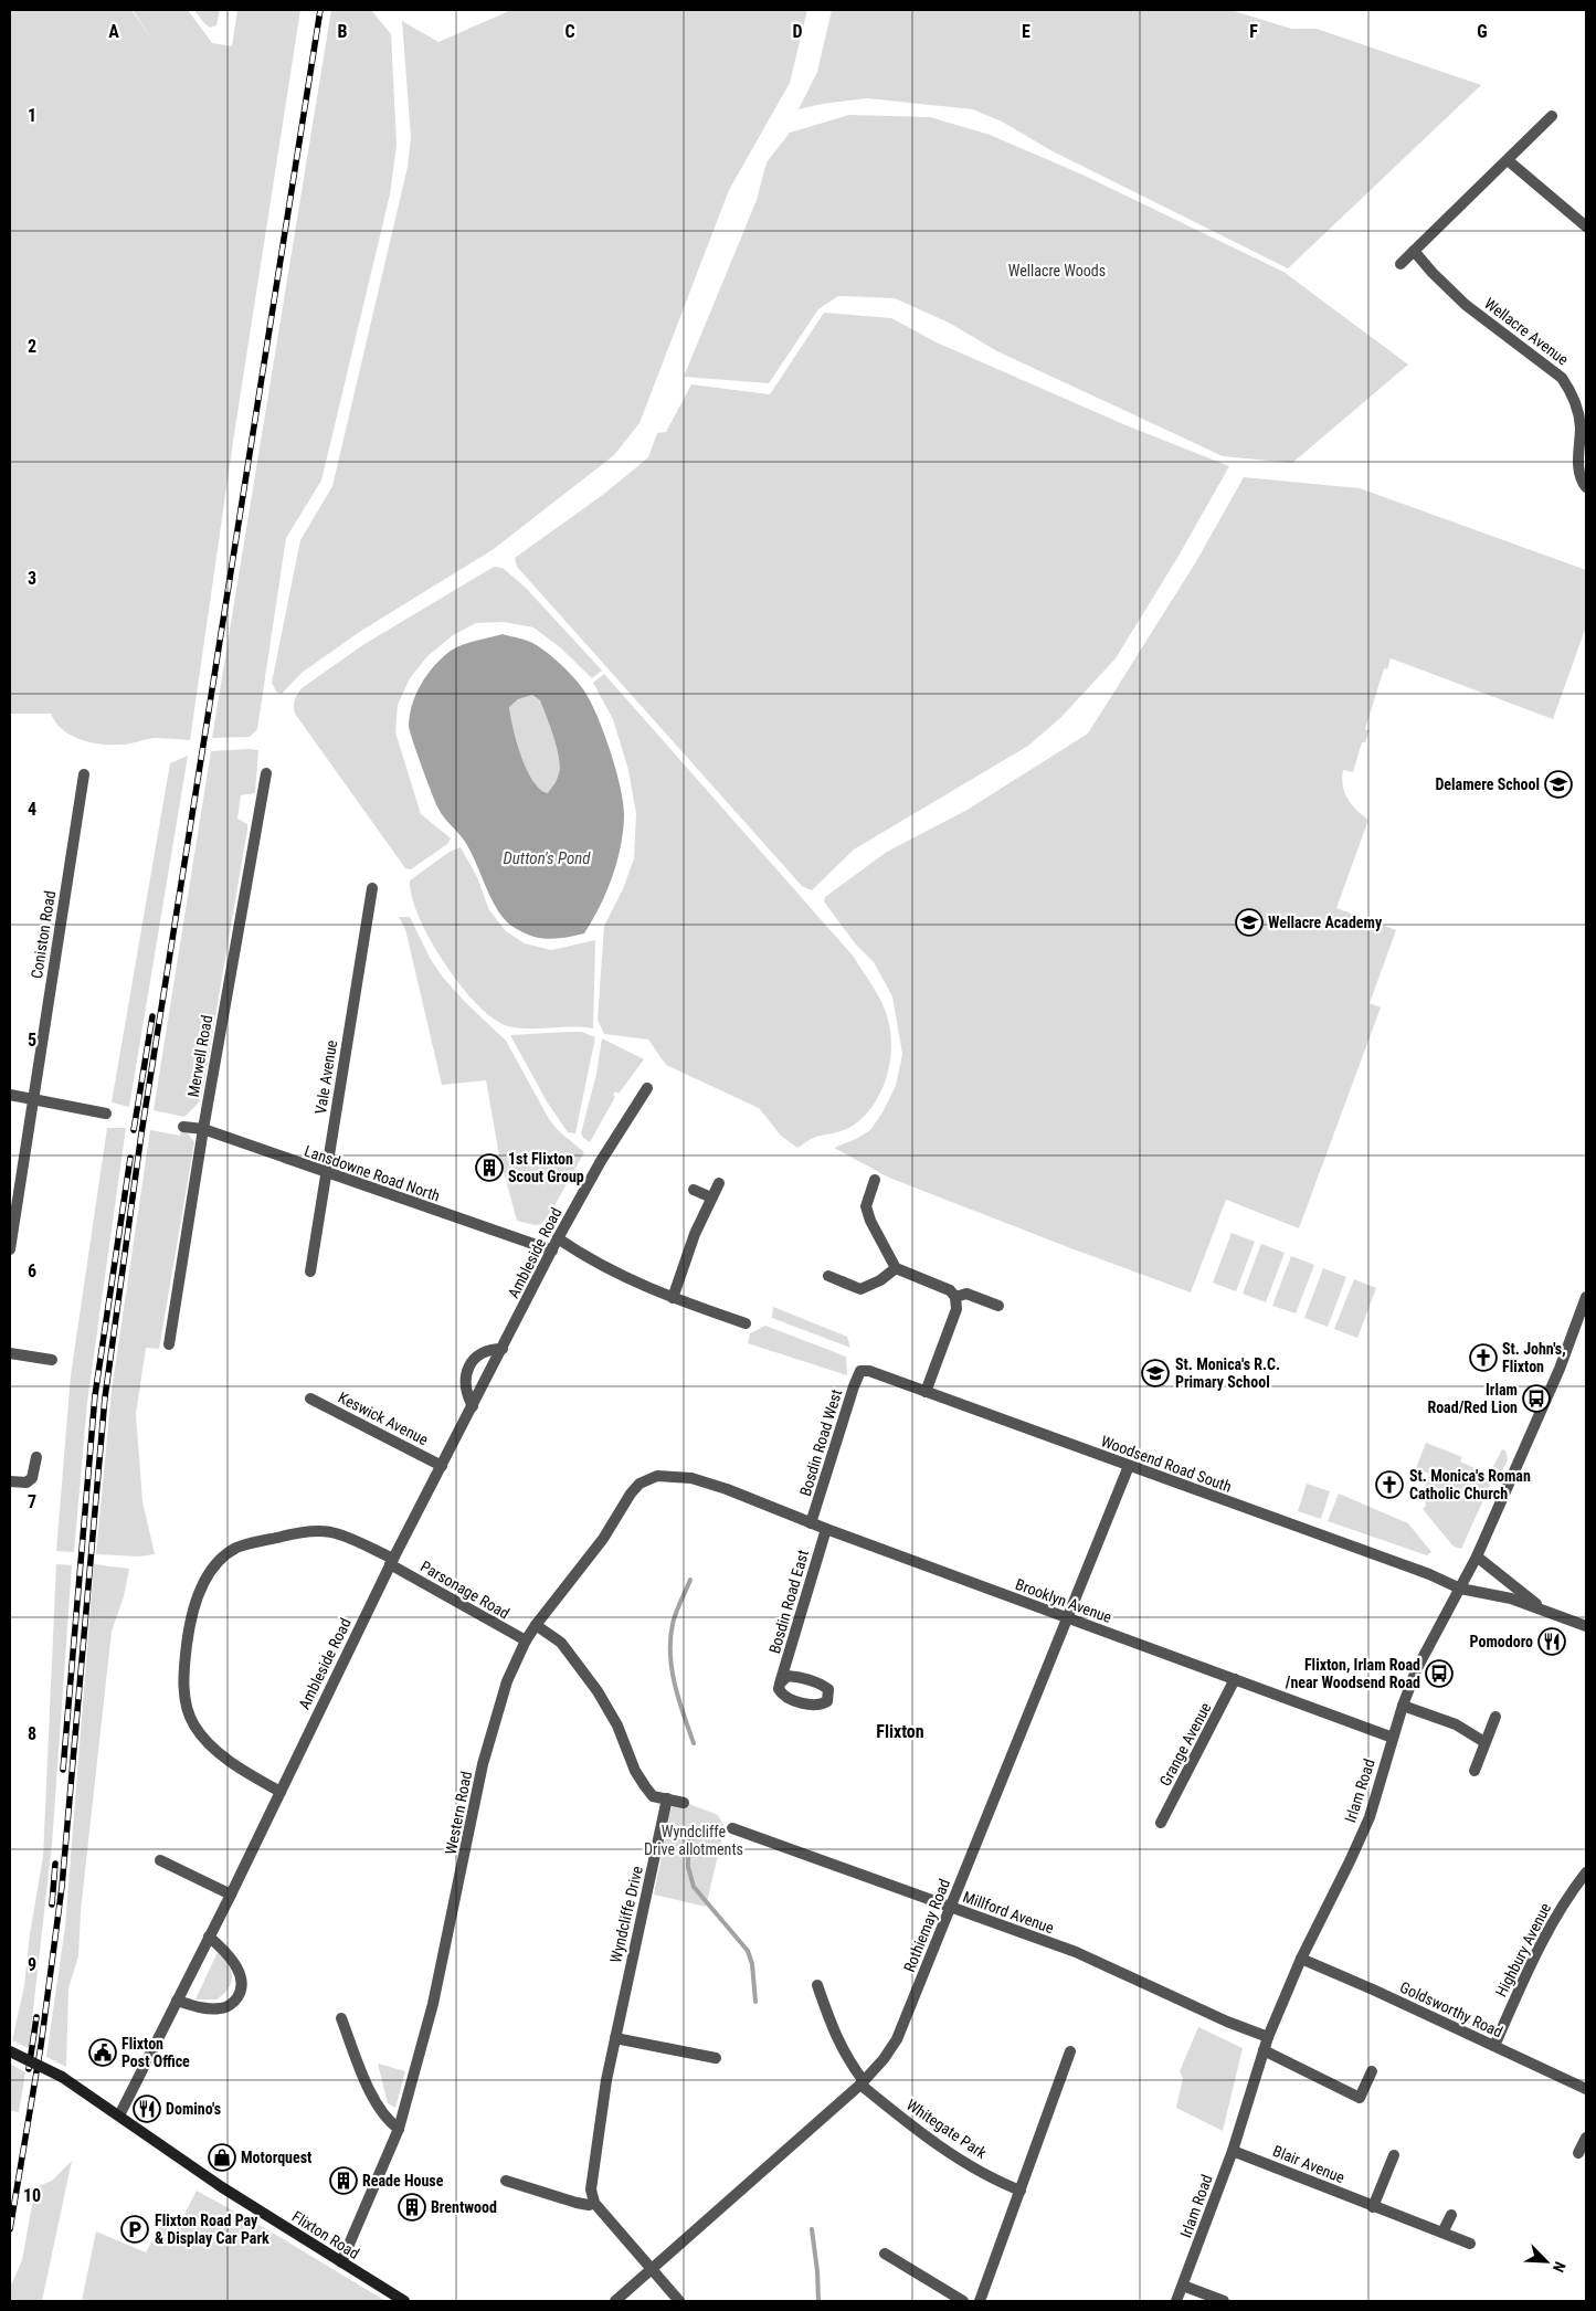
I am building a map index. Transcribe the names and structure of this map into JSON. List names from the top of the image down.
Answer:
{
  "streets": {
    "main road": ["Flixton Road"],
    "street": [
      "Wellacre Avenue",
      "Coniston Road",
      "Merwell Road",
      "Vale Avenue",
      "Lansdowne Road North",
      "Ambleside Road",
      "Keswick Avenue",
      "Bosdin Road West",
      "Woodsend Road South",
      "Parsonage Road",
      "Brooklyn Avenue",
      "Bosdin Road East",
      "Grange Avenue",
      "Irlam Road",
      "Western Road",
      "Millford Avenue",
      "Wyndcliffe Drive",
      "Rothiemay Road",
      "Highbury Avenue",
      "Goldsworthy Road",
      "Whitegate Park",
      "Blair Avenue"
    ]
  },
  "crossings": [
    ["Merwell Road", "Lansdowne Road North"],
    ["Vale Avenue", "Lansdowne Road North"],
    ["Lansdowne Road North", "Ambleside Road"],
    ["Ambleside Road", "Keswick Avenue"],
    ["Ambleside Road", "Parsonage Road"],
    ["Ambleside Road", "Flixton Road"],
    ["Bosdin Road West", "Woodsend Road South"],
    ["Bosdin Road West", "Brooklyn Avenue"],
    ["Woodsend Road South", "Irlam Road"],
    ["Woodsend Road South", "Rothiemay Road"],
    ["Parsonage Road", "Western Road"],
    ["Brooklyn Avenue", "Bosdin Road East"],
    ["Brooklyn Avenue", "Grange Avenue"],
    ["Brooklyn Avenue", "Irlam Road"],
    ["Brooklyn Avenue", "Western Road"],
    ["Brooklyn Avenue", "Rothiemay Road"],
    ["Irlam Road", "Millford Avenue"],
    ["Irlam Road", "Goldsworthy Road"],
    ["Irlam Road", "Blair Avenue"],
    ["Western Road", "Flixton Road"],
    ["Millford Avenue", "Rothiemay Road"],
    ["Rothiemay Road", "Whitegate Park"],
    ["Highbury Avenue", "Goldsworthy Road"]
  ],
  "districts": ["Flixton"],
  "water": ["Dutton's Pond"],
  "parks": ["Wellacre Woods", "Wyndcliffe Drive allotments"],
  "places": {
    "school or university": ["Delamere School", "Wellacre Academy", "St. Monica's R.C. Primary School"],
    "building": ["1st Flixton Scout Group", "Reade House", "Brentwood"],
    "church": ["St. John's, Flixton", "St. Monica's Roman Catholic Church"],
    "bus stop": ["Irlam Road/Red Lion", "Flixton, Irlam Road /near Woodsend Road"],
    "restaurant": ["Pomodoro", "Domino's"],
    "public building": ["Flixton Post Office"],
    "shop": ["Motorquest"],
    "parking": ["Flixton Road Pay & Display Car Park"]
  },
  "north": "bottom right",
  "grid": {
    "columns": [
      "A",
      "B",
      "C",
      "D",
      "E",
      "F",
      "G"
    ],
    "rows": [
      "1",
      "2",
      "3",
      "4",
      "5",
      "6",
      "7",
      "8",
      "9",
      "10"
    ]
  }
}
